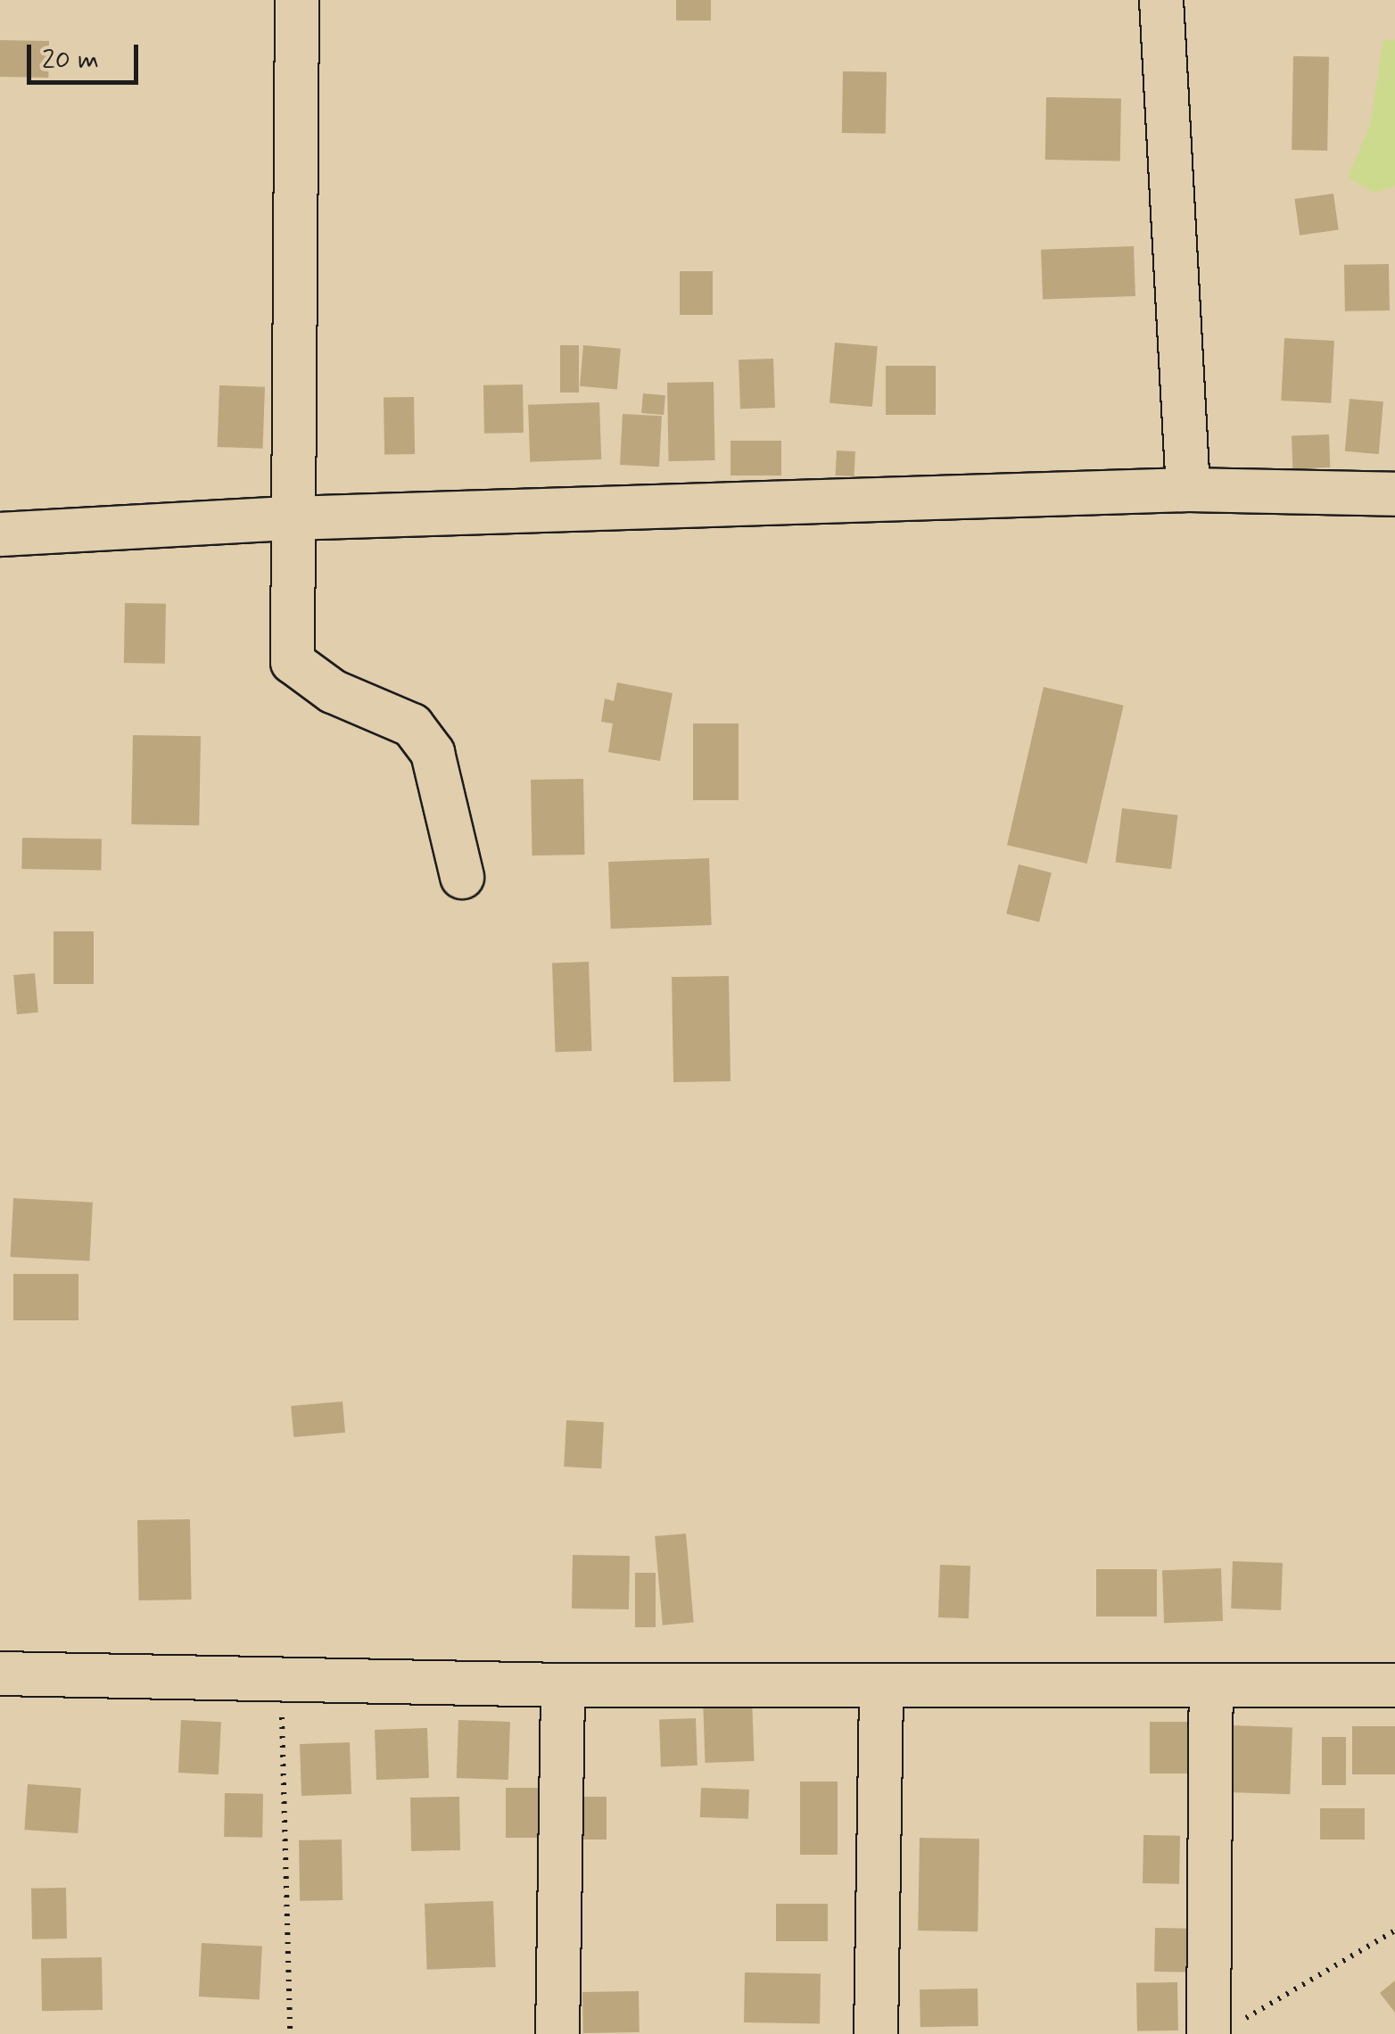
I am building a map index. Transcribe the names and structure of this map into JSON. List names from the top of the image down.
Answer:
{
  "scale_bar": "20 m"
}
